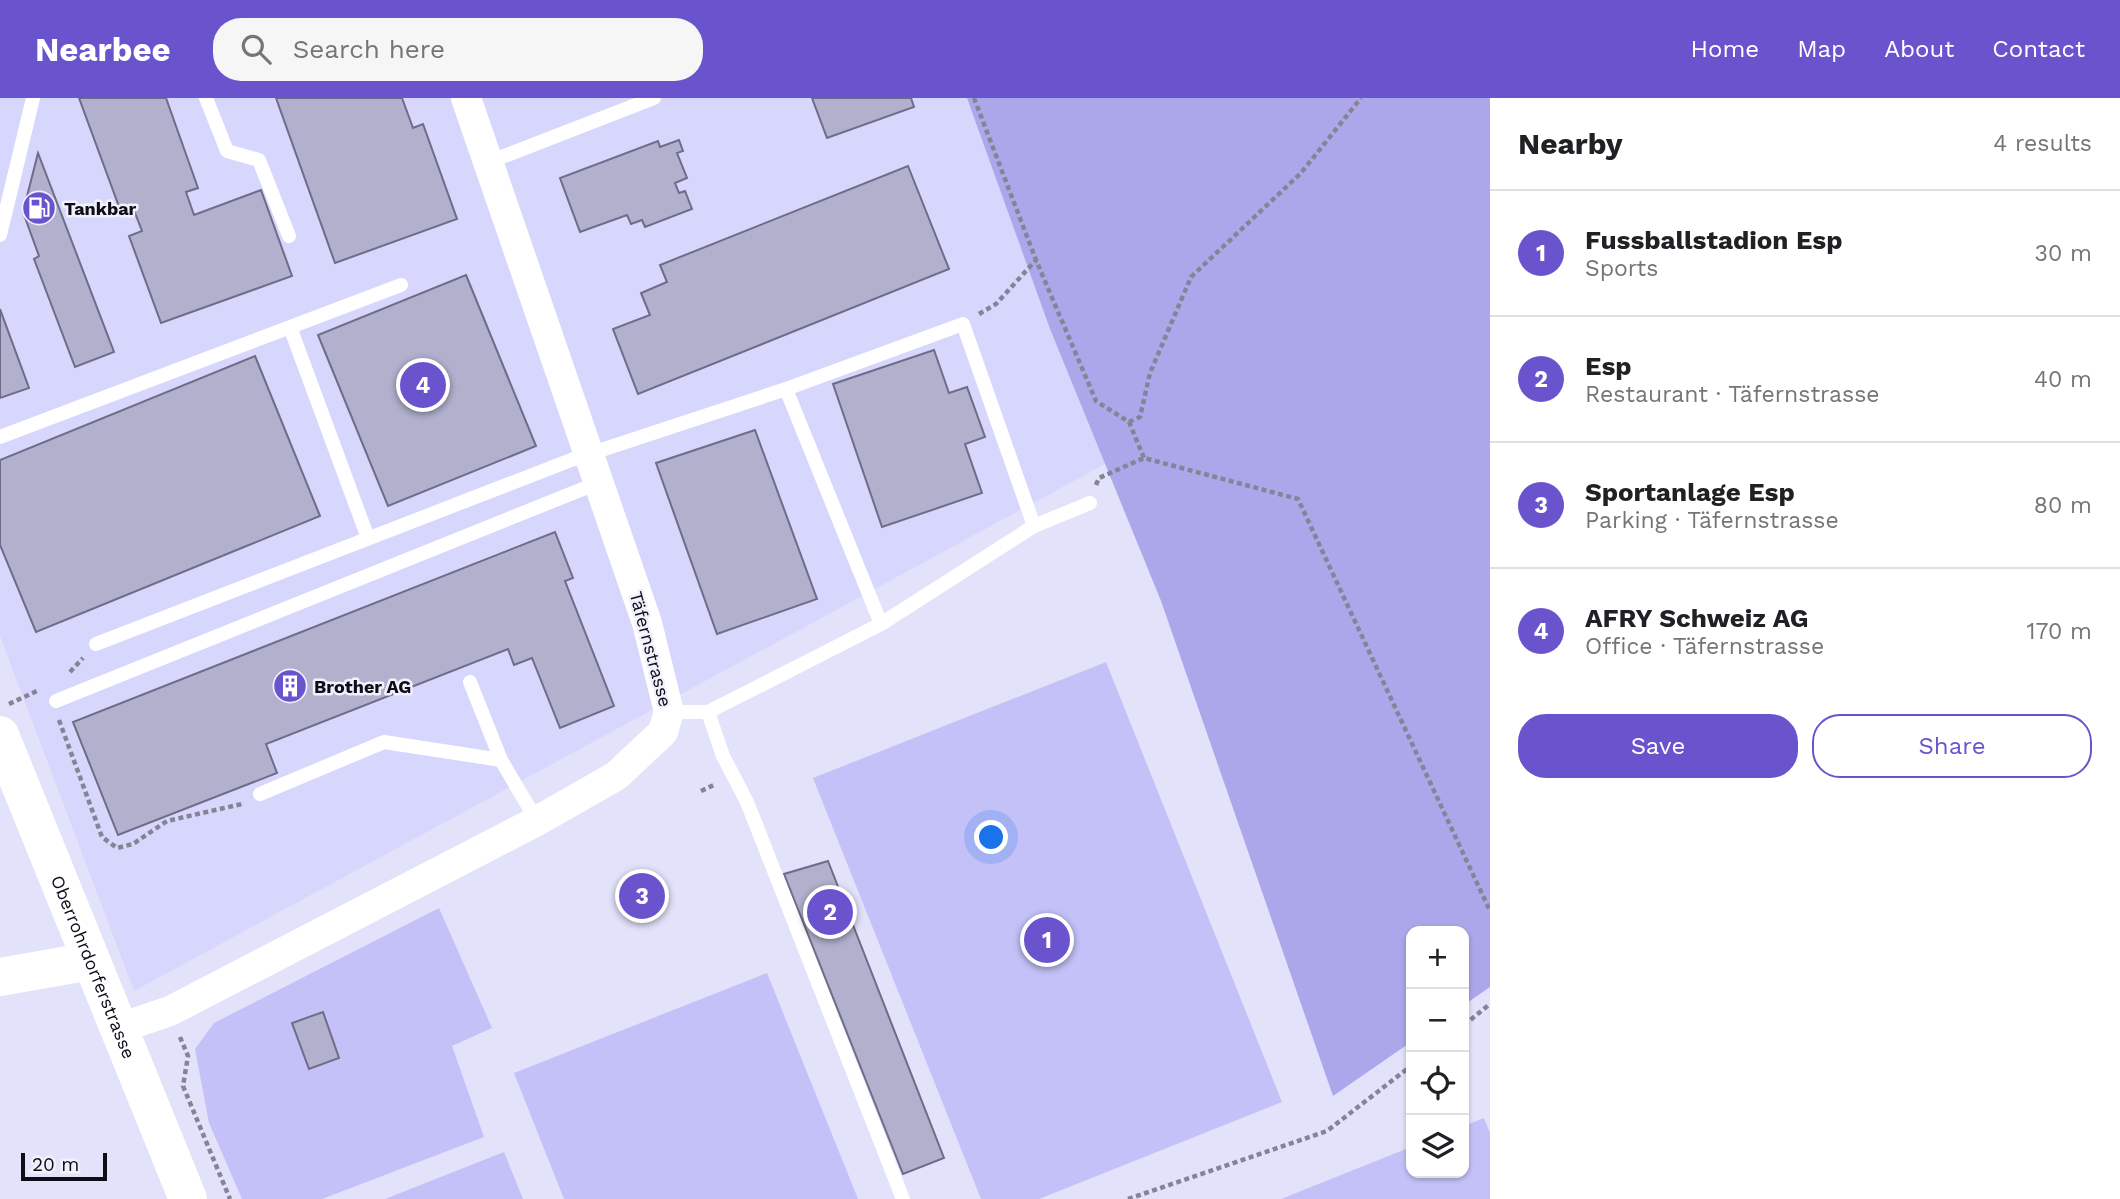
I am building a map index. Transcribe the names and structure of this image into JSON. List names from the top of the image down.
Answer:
{
  "streets": {
    "main road": ["Oberrohrdorferstrasse"],
    "street": ["Täfernstrasse"]
  },
  "crossings": [
    ["Täfernstrasse", "Oberrohrdorferstrasse"]
  ],
  "places": {
    "fuel station": ["Tankbar"],
    "building": ["Brother AG"]
  },
  "scale_bar": "20 m",
  "page": {
    "header": "Nearbee",
    "search": "Search here",
    "nav": [
      "Home",
      "Map",
      "About",
      "Contact"
    ],
    "heading": ["Nearby", "4 results"],
    "list": [
      {
        "mark": "1",
        "name": "Fussballstadion Esp",
        "note": "Sports",
        "value": "30 m"
      },
      {
        "mark": "2",
        "name": "Esp",
        "note": "Restaurant · Täfernstrasse",
        "value": "40 m"
      },
      {
        "mark": "3",
        "name": "Sportanlage Esp",
        "note": "Parking · Täfernstrasse",
        "value": "80 m"
      },
      {
        "mark": "4",
        "name": "AFRY Schweiz AG",
        "note": "Office · Täfernstrasse",
        "value": "170 m"
      }
    ],
    "pins": [
      "4",
      "3",
      "2",
      "1"
    ],
    "buttons": ["Save", "Share"],
    "map_buttons": ["+", "−"],
    "scale": "20 m"
  }
}
